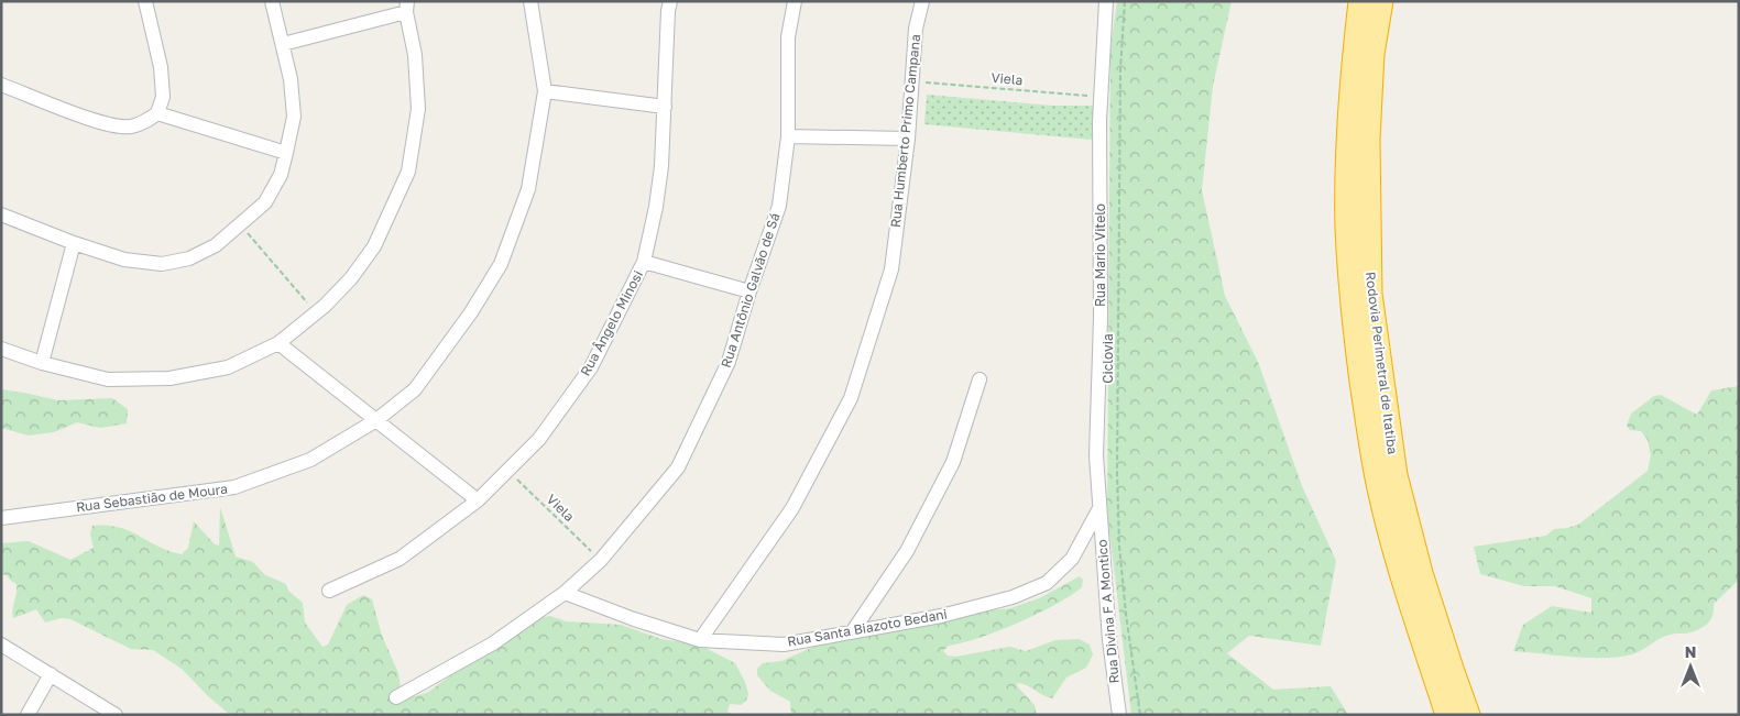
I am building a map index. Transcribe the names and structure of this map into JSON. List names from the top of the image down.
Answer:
{
  "streets": {
    "highway": ["Rodovia Perimetral de Itatiba"],
    "street": [
      "Rua Humberto Primo Campana",
      "Rua Mario Vitelo",
      "Rua Antônio Galvão de Sá",
      "Rua Ângelo Minosi",
      "Rua Sebastião de Moura",
      "Rua Divina F A Montico",
      "Rua Santa Biazoto Bedani"
    ],
    "path": ["Viela", "Ciclovia"]
  },
  "crossings": [
    ["Viela", "Rua Humberto Primo Campana"],
    ["Viela", "Rua Mario Vitelo"],
    ["Viela", "Rua Antônio Galvão de Sá"],
    ["Viela", "Rua Ângelo Minosi"],
    ["Rua Humberto Primo Campana", "Rua Santa Biazoto Bedani"],
    ["Rua Mario Vitelo", "Rua Divina F A Montico"],
    ["Rua Mario Vitelo", "Rua Santa Biazoto Bedani"],
    ["Rua Antônio Galvão de Sá", "Rua Santa Biazoto Bedani"],
    ["Rua Divina F A Montico", "Rua Santa Biazoto Bedani"]
  ],
  "north": "top"
}
